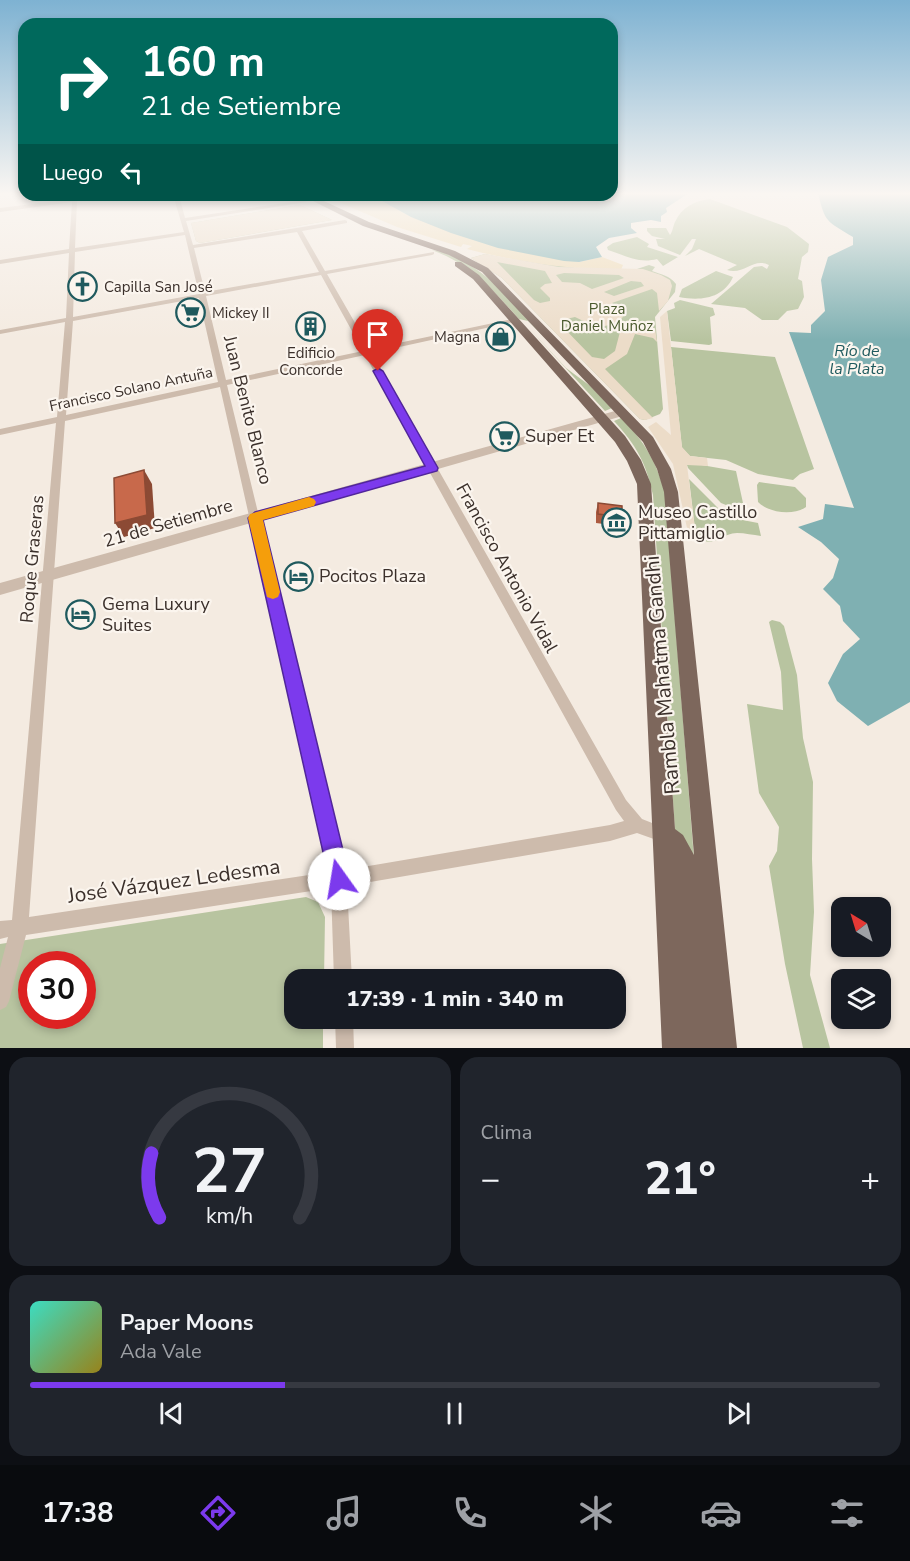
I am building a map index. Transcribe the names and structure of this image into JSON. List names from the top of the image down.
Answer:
{
  "streets": {
    "main road": ["Rambla Mahatma Gandhi"],
    "street": [
      "Francisco Solano Antuña",
      "Juan Benito Blanco",
      "21 de Setiembre",
      "Roque Graseras",
      "Francisco Antonio Vidal",
      "José Vázquez Ledesma"
    ]
  },
  "crossings": [
    ["Francisco Solano Antuña", "Juan Benito Blanco"],
    ["Francisco Solano Antuña", "Roque Graseras"],
    ["Francisco Solano Antuña", "Francisco Antonio Vidal"],
    ["Francisco Solano Antuña", "Rambla Mahatma Gandhi"],
    ["Juan Benito Blanco", "21 de Setiembre"],
    ["Juan Benito Blanco", "José Vázquez Ledesma"],
    ["21 de Setiembre", "Roque Graseras"],
    ["21 de Setiembre", "Francisco Antonio Vidal"],
    ["21 de Setiembre", "Rambla Mahatma Gandhi"],
    ["Roque Graseras", "José Vázquez Ledesma"],
    ["Francisco Antonio Vidal", "José Vázquez Ledesma"]
  ],
  "water": ["Río de la Plata"],
  "parks": ["Plaza Daniel Muñoz"],
  "places": {
    "church": ["Capilla San José"],
    "supermarket": ["Mickey II", "Super Et"],
    "building": ["Edificio Concorde"],
    "shop": ["Magna"],
    "museum": ["Museo Castillo Pittamiglio"],
    "hotel": ["Pocitos Plaza", "Gema Luxury Suites"]
  },
  "north": "top left",
  "page": {
    "turn": ["160 m", "21 de Setiembre"],
    "then": "Luego",
    "limit": "30",
    "trip": "17:39 · 1 min · 340 m",
    "tile": "Clima",
    "heat": ["−", "21°", "+"],
    "song": ["Paper Moons", "Ada Vale"],
    "tabs": "17:38",
    "gauge": ["27", "km/h"]
  }
}
